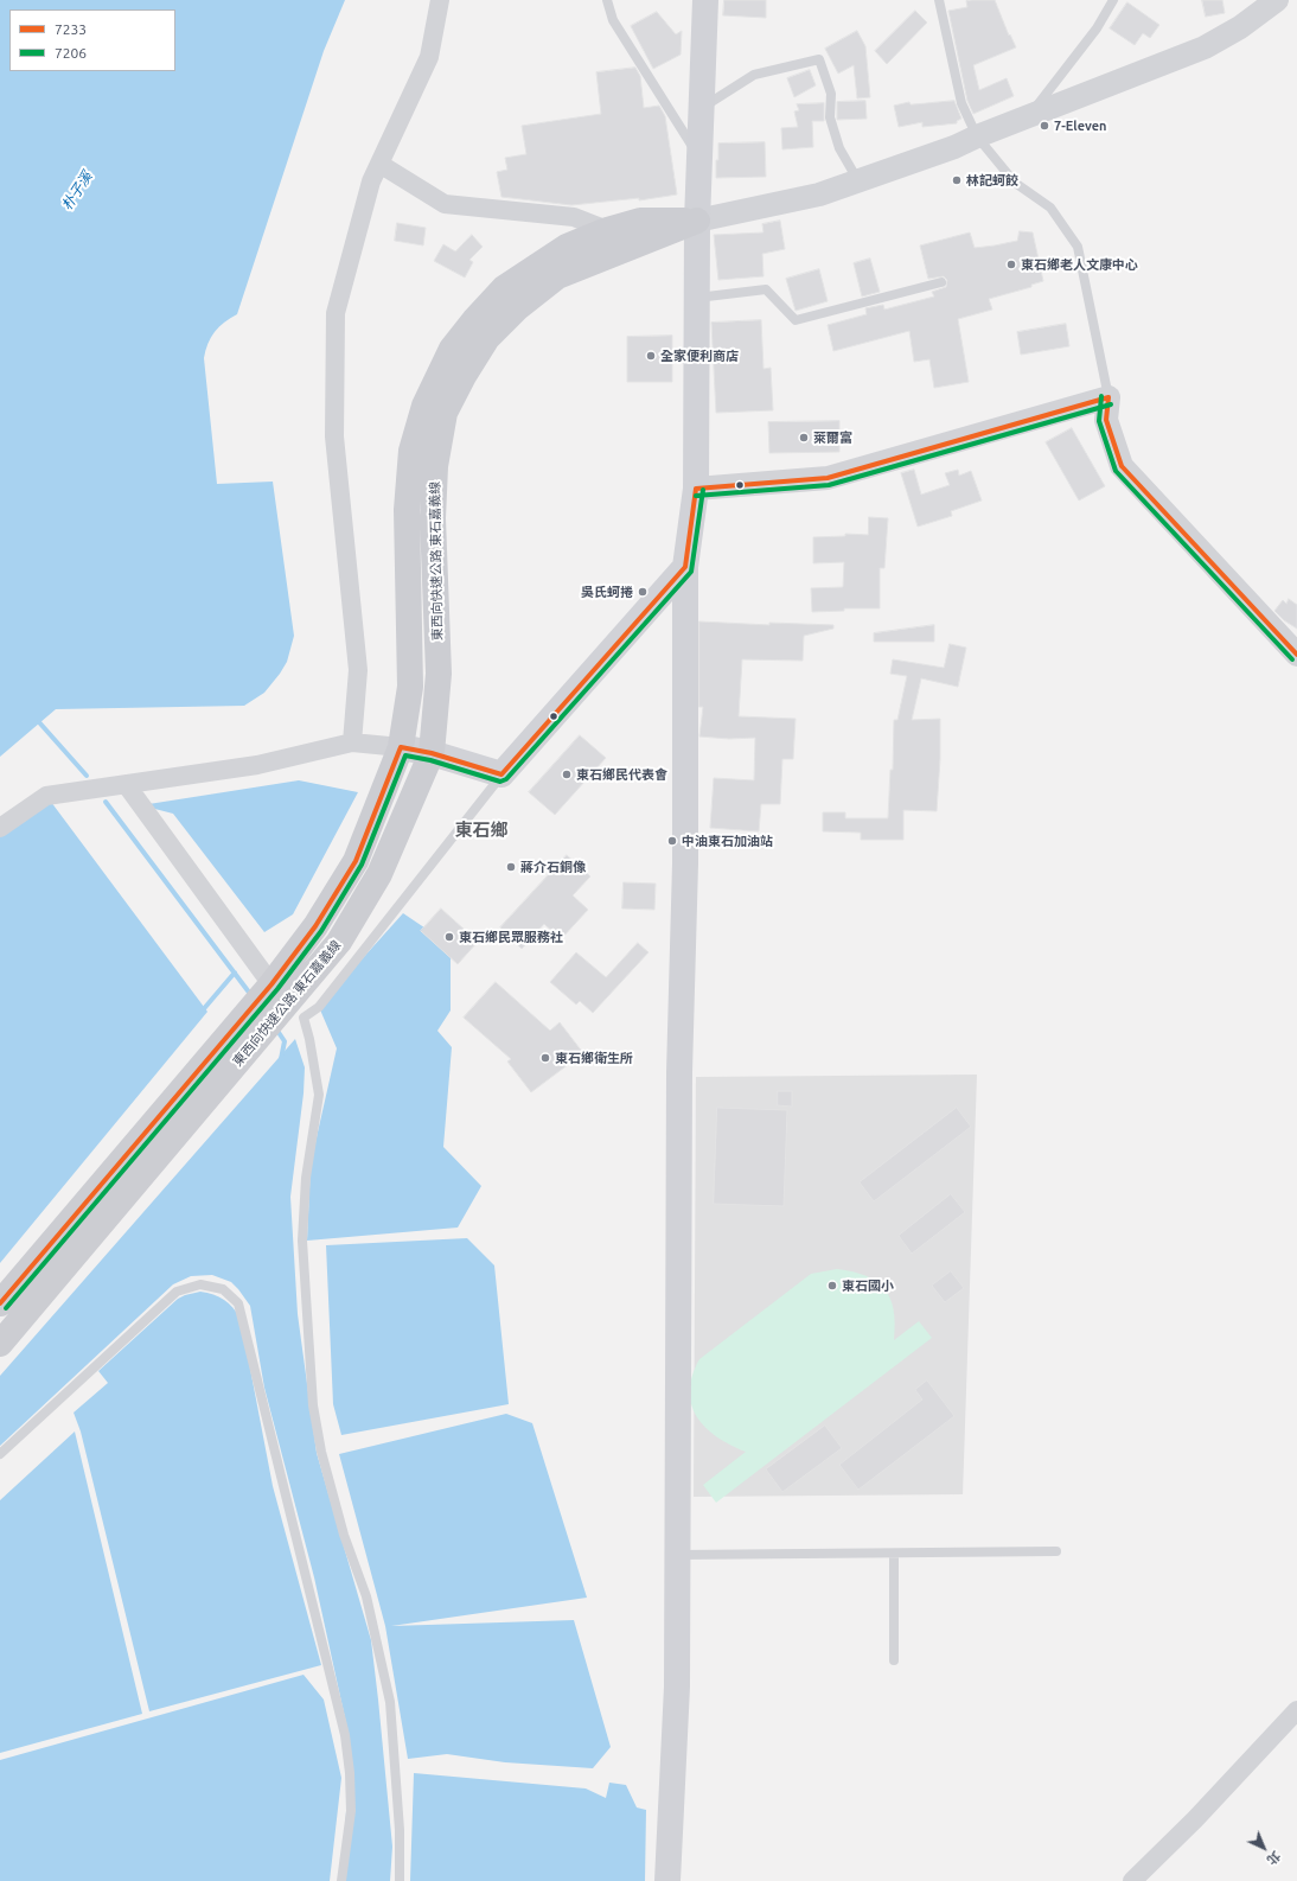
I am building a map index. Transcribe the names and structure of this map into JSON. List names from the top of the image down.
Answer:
{
  "streets": {
    "main road": ["東西向快速公路 東石嘉義線"]
  },
  "districts": ["東石鄉"],
  "water": ["朴子溪"],
  "places": [
    "7-Eleven",
    "林記蚵餃",
    "東石鄉老人文康中心",
    "全家便利商店",
    "萊爾富",
    "吳氏蚵捲",
    "東石鄉民代表會",
    "中油東石加油站",
    "蔣介石銅像",
    "東石鄉民眾服務社",
    "東石鄉衛生所",
    "東石國小"
  ],
  "lines": ["transit line 7206", "transit line 7233"],
  "legend": ["7233", "7206"],
  "north": "bottom right"
}
